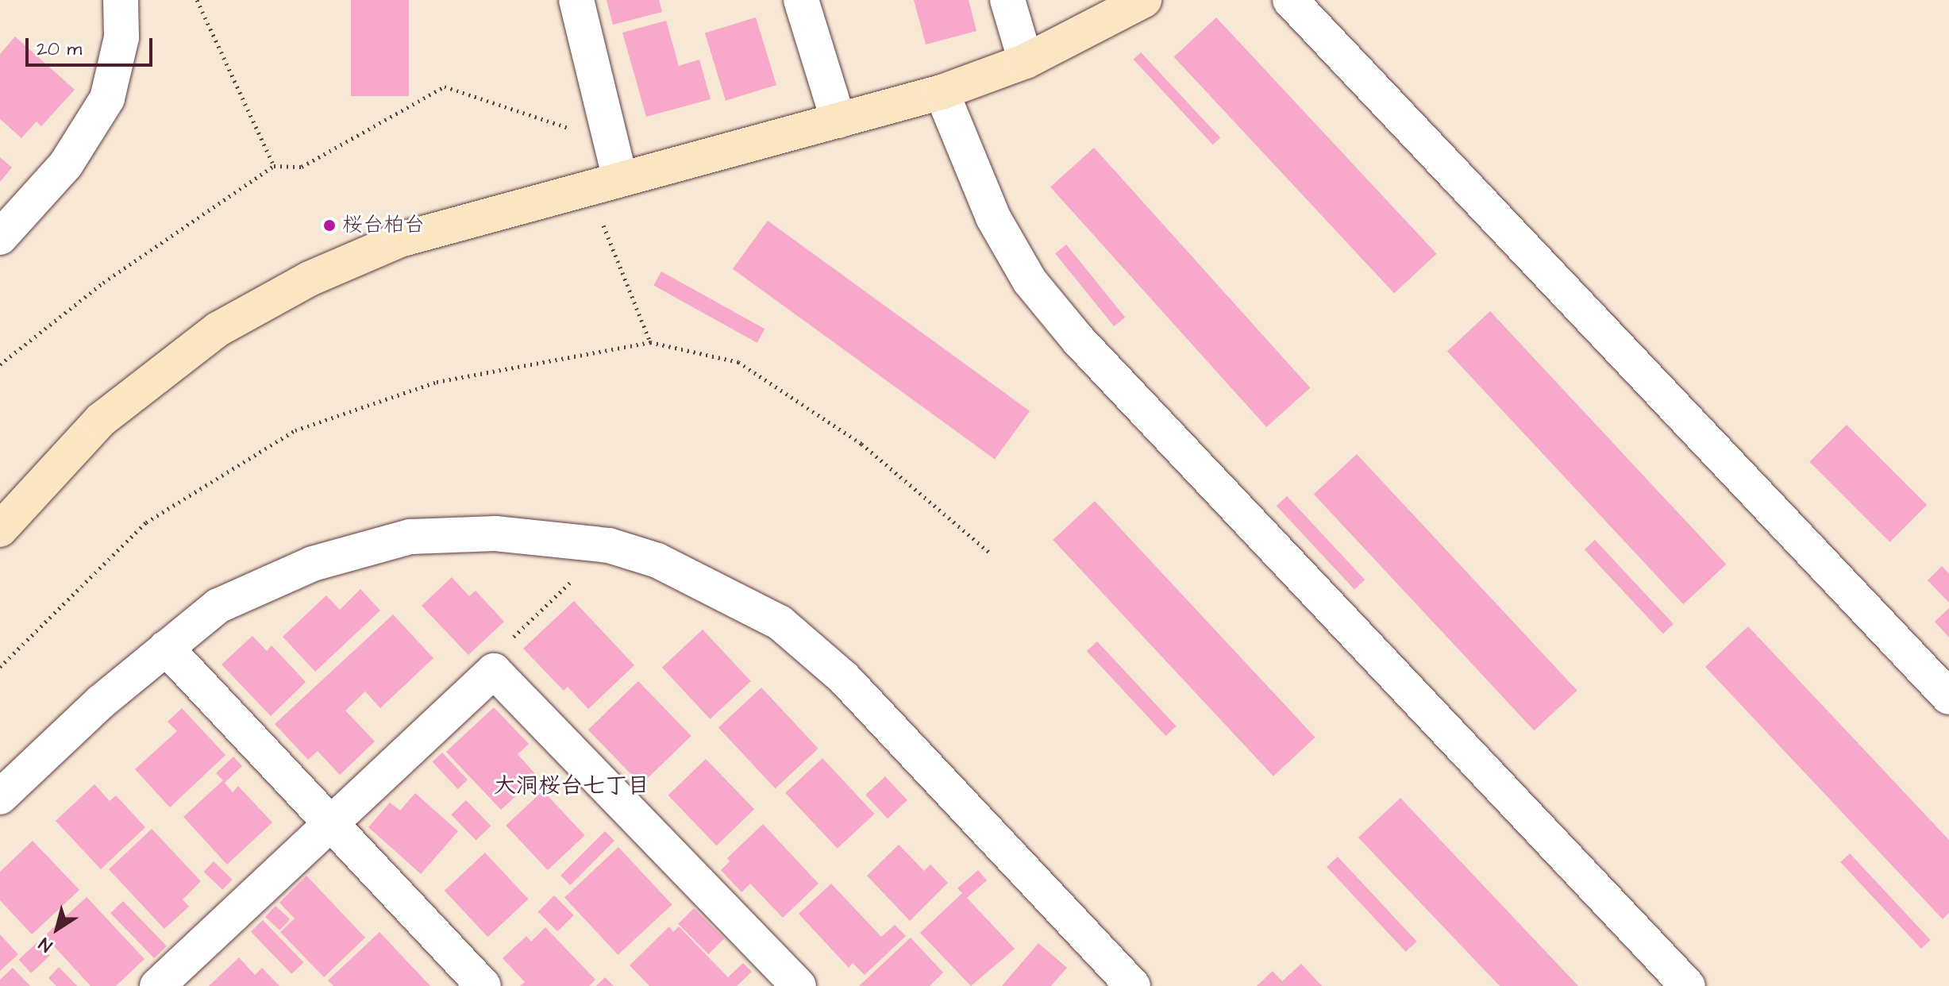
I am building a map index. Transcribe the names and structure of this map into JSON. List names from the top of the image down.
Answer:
{
  "districts": ["大洞桜台七丁目"],
  "places": ["桜台柏台"],
  "scale_bar": "20 m",
  "north": "bottom left"
}
